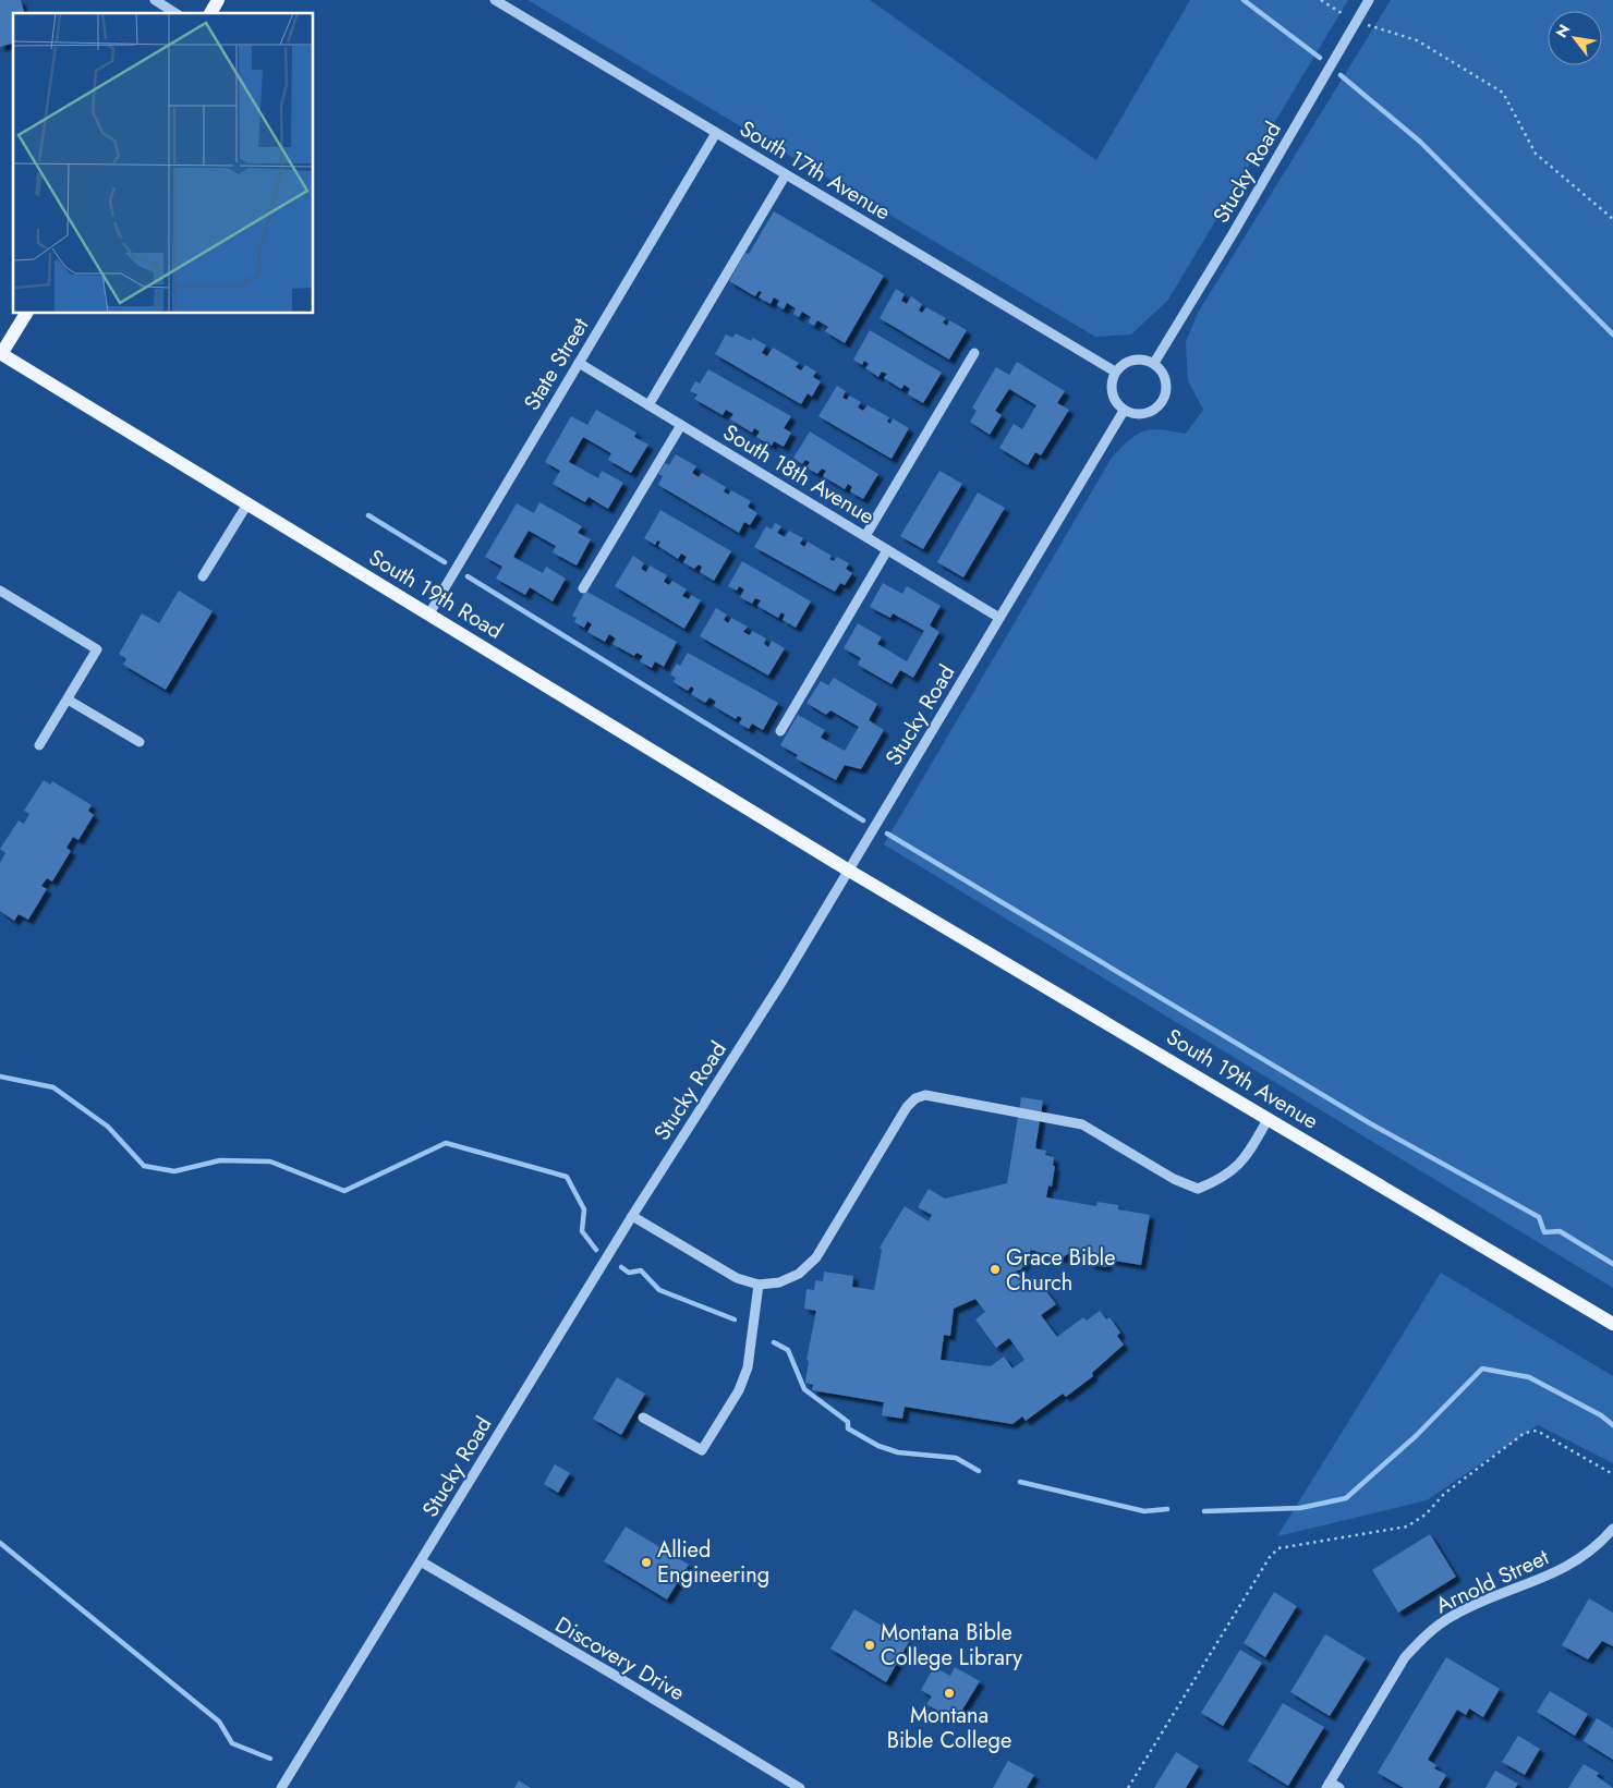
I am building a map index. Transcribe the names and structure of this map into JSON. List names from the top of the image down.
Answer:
{
  "streets": {
    "main road": ["South 19th Road", "South 19th Avenue"],
    "street": [
      "South 17th Avenue",
      "Stucky Road",
      "State Street",
      "South 18th Avenue",
      "Arnold Street",
      "Discovery Drive"
    ]
  },
  "crossings": [
    ["South 17th Avenue", "Stucky Road"],
    ["South 17th Avenue", "State Street"],
    ["Stucky Road", "South 18th Avenue"],
    ["Stucky Road", "South 19th Road"],
    ["Stucky Road", "South 19th Avenue"],
    ["Stucky Road", "Discovery Drive"],
    ["State Street", "South 18th Avenue"],
    ["State Street", "South 19th Road"],
    ["South 19th Road", "South 19th Avenue"]
  ],
  "places": [
    "Grace Bible Church",
    "Allied Engineering",
    "Montana Bible College Library",
    "Montana Bible College"
  ],
  "north": "top left"
}
